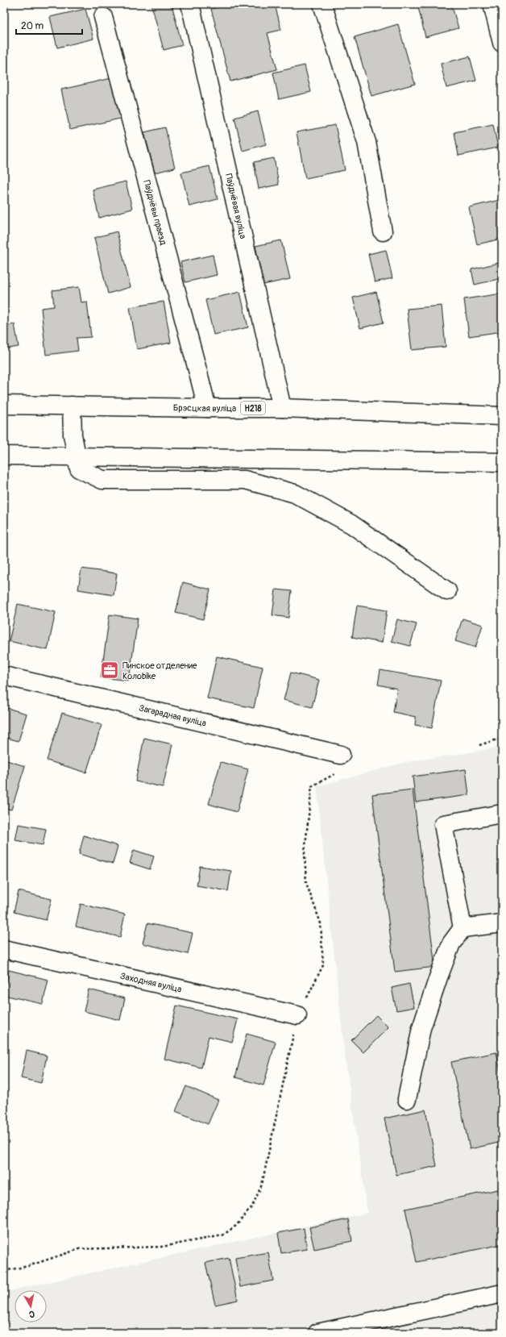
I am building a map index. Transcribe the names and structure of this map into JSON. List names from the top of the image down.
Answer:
{
  "streets": {
    "street": [
      "Паўднёвая вуліца",
      "Паўднёвы праезд",
      "Брэсцкая вуліца",
      "Н218",
      "Загарадная вуліца",
      "Заходняя вуліца"
    ]
  },
  "crossings": [
    ["Паўднёвая вуліца", "Брэсцкая вуліца"],
    ["Паўднёвы праезд", "Брэсцкая вуліца"]
  ],
  "places": {
    "office": ["Пинское отделение Колоbike"]
  },
  "scale_bar": "20 m",
  "north": "bottom"
}
